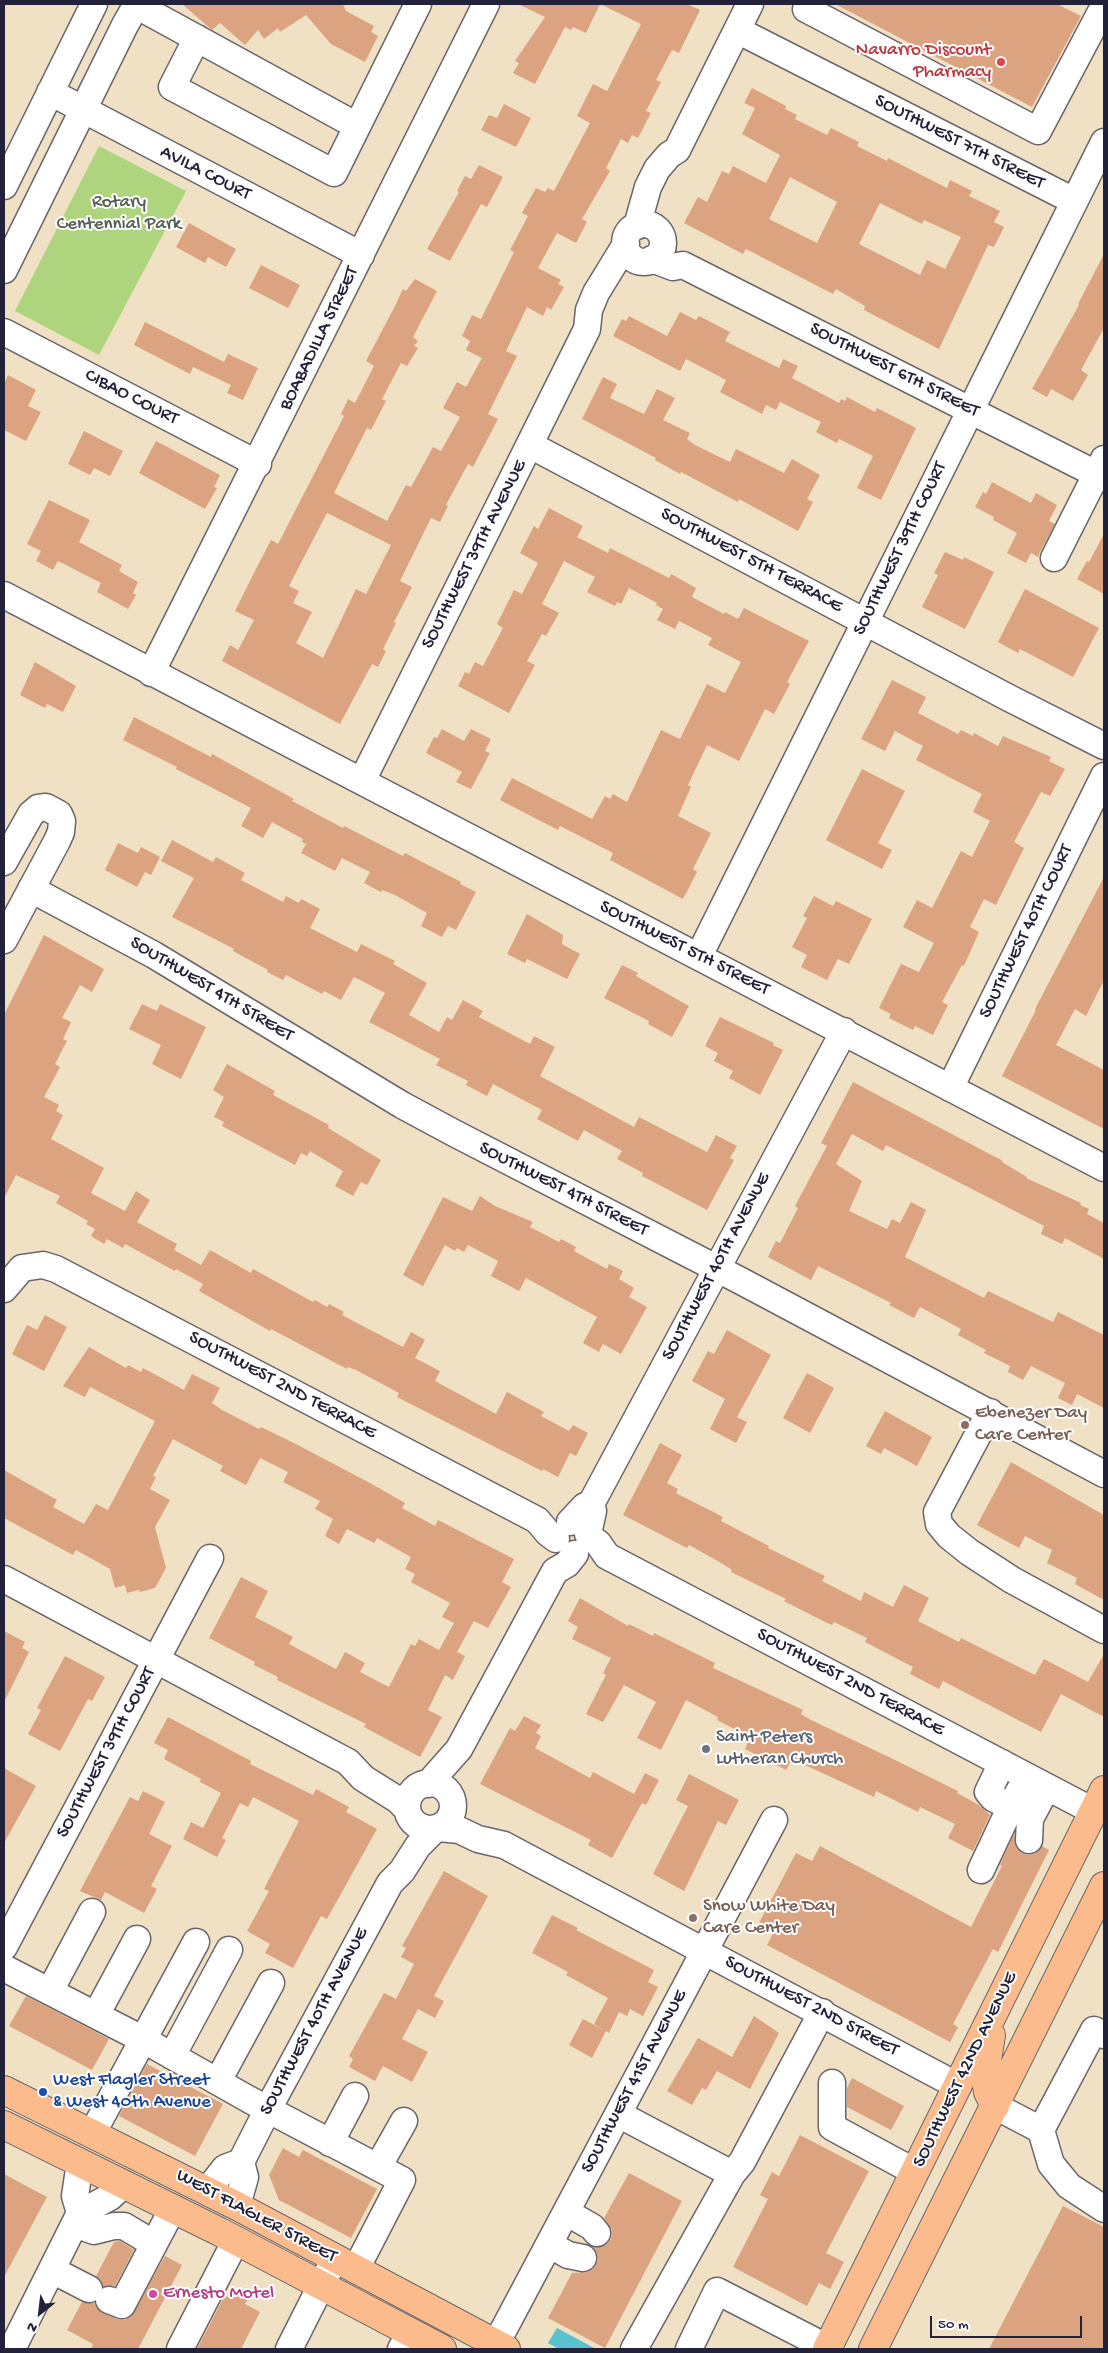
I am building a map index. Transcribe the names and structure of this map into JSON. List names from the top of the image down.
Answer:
{
  "streets": {
    "main road": ["SOUTHWEST 42ND AVENUE", "WEST FLAGLER STREET"],
    "street": [
      "SOUTHWEST 7TH STREET",
      "AVILA COURT",
      "BOABADILLA STREET",
      "SOUTHWEST 6TH STREET",
      "CIBAO COURT",
      "SOUTHWEST 39TH COURT",
      "SOUTHWEST 39TH AVENUE",
      "SOUTHWEST 5TH TERRACE",
      "SOUTHWEST 40TH COURT",
      "SOUTHWEST 5TH STREET",
      "SOUTHWEST 4TH STREET",
      "SOUTHWEST 40TH AVENUE",
      "SOUTHWEST 2ND TERRACE",
      "SOUTHWEST 2ND STREET",
      "SOUTHWEST 41ST AVENUE"
    ]
  },
  "crossings": [
    ["SOUTHWEST 7TH STREET", "SOUTHWEST 39TH COURT"],
    ["SOUTHWEST 7TH STREET", "SOUTHWEST 39TH AVENUE"],
    ["AVILA COURT", "BOABADILLA STREET"],
    ["BOABADILLA STREET", "CIBAO COURT"],
    ["BOABADILLA STREET", "SOUTHWEST 5TH STREET"],
    ["SOUTHWEST 6TH STREET", "SOUTHWEST 39TH COURT"],
    ["SOUTHWEST 6TH STREET", "SOUTHWEST 39TH AVENUE"],
    ["SOUTHWEST 39TH COURT", "SOUTHWEST 5TH TERRACE"],
    ["SOUTHWEST 39TH COURT", "SOUTHWEST 5TH STREET"],
    ["SOUTHWEST 39TH AVENUE", "SOUTHWEST 5TH TERRACE"],
    ["SOUTHWEST 39TH AVENUE", "SOUTHWEST 5TH STREET"],
    ["SOUTHWEST 40TH COURT", "SOUTHWEST 5TH STREET"],
    ["SOUTHWEST 5TH STREET", "SOUTHWEST 40TH AVENUE"],
    ["SOUTHWEST 4TH STREET", "SOUTHWEST 40TH AVENUE"],
    ["SOUTHWEST 40TH AVENUE", "SOUTHWEST 2ND TERRACE"],
    ["SOUTHWEST 40TH AVENUE", "SOUTHWEST 2ND STREET"],
    ["SOUTHWEST 40TH AVENUE", "WEST FLAGLER STREET"],
    ["SOUTHWEST 2ND TERRACE", "SOUTHWEST 42ND AVENUE"],
    ["SOUTHWEST 2ND STREET", "SOUTHWEST 42ND AVENUE"],
    ["SOUTHWEST 2ND STREET", "SOUTHWEST 41ST AVENUE"],
    ["SOUTHWEST 41ST AVENUE", "WEST FLAGLER STREET"]
  ],
  "parks": ["Rotary Centennial Park"],
  "places": [
    "Navarro Discount Pharmacy",
    "Ebenezer Day Care Center",
    "Saint Peters Lutheran Church",
    "Snow White Day Care Center",
    "West Flagler Street & West 40th Avenue",
    "Ernesto Motel"
  ],
  "scale_bar": "50 m",
  "north": "bottom left"
}
